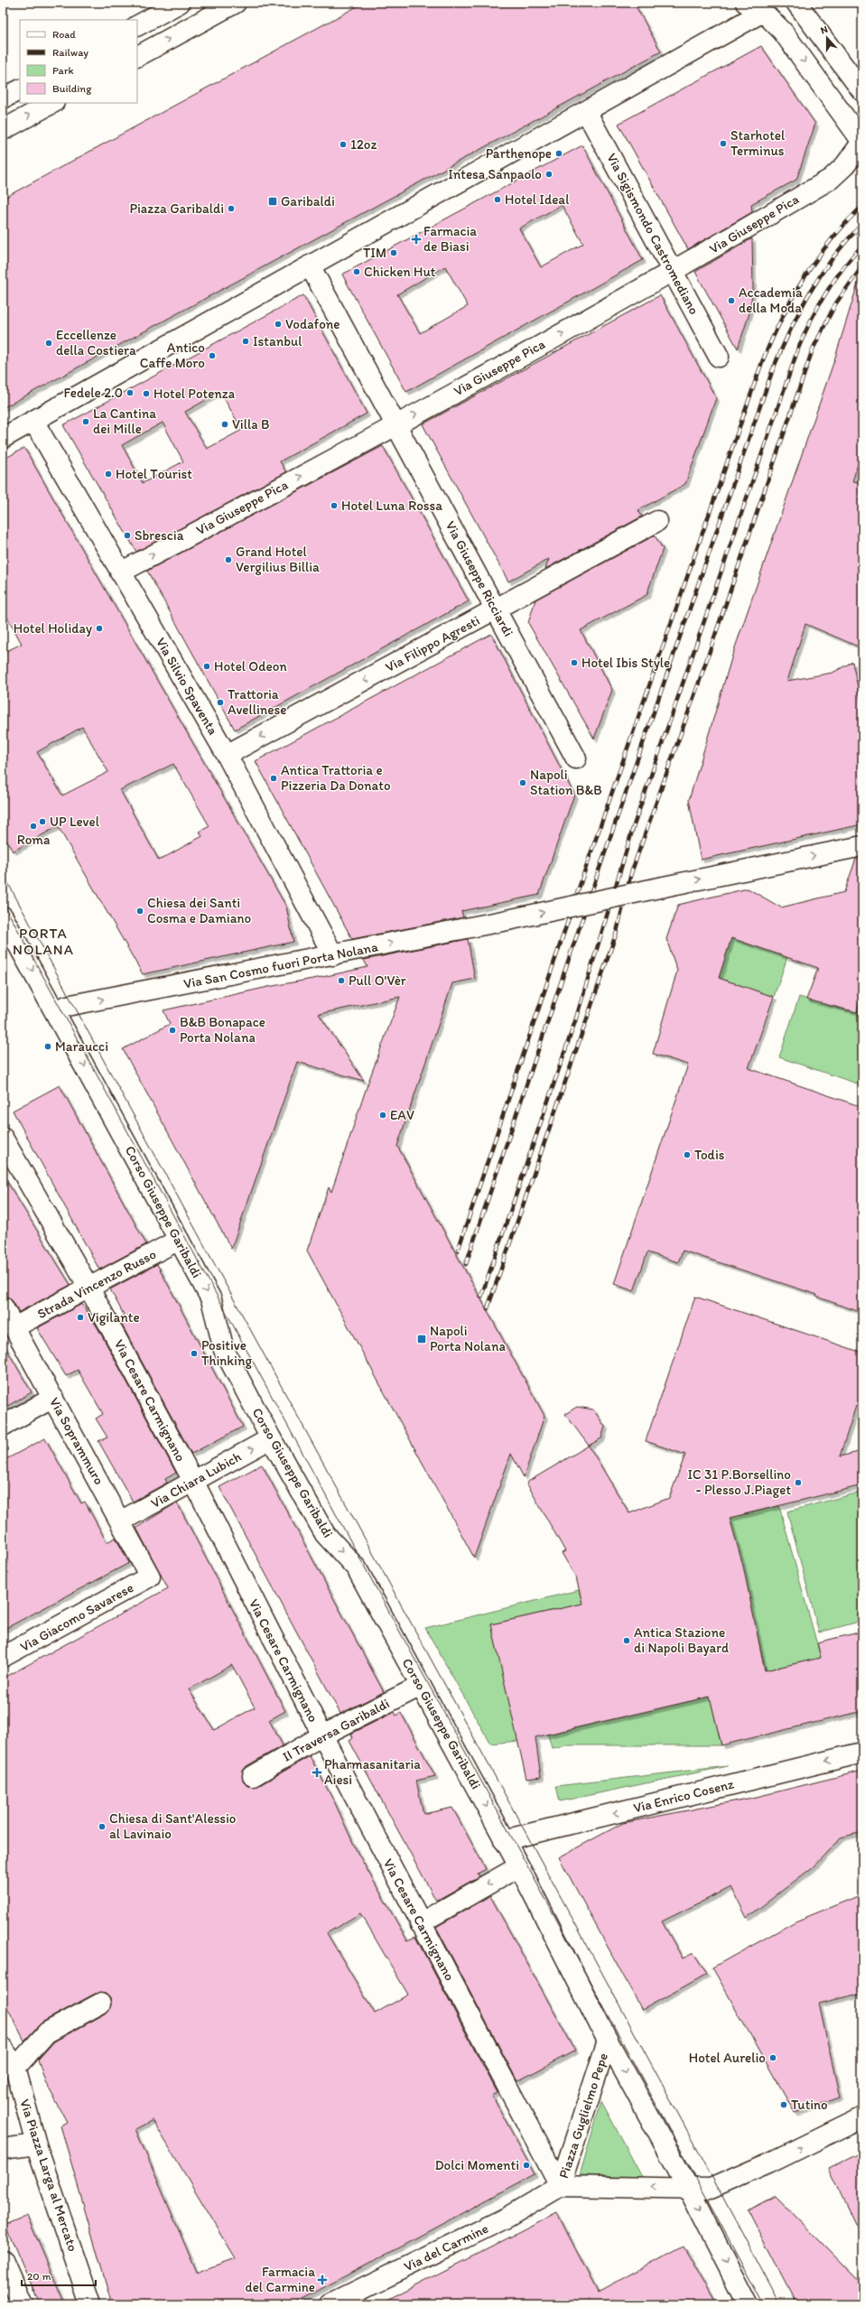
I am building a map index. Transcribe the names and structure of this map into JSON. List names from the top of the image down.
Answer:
{
  "streets": {
    "street": [
      "Via Giuseppe Pica",
      "Via Sigismondo Castromediano",
      "Via Giuseppe Ricciardi",
      "Via Filippo Agresti",
      "Via Silvio Spaventa",
      "Via San Cosmo fuori Porta Nolana",
      "Corso Giuseppe Garibaldi",
      "Strada Vincenzo Russo",
      "Via Cesare Carmignano",
      "Via Soprammuro",
      "Via Chiara Lubich",
      "Via Giacomo Savarese",
      "II Traversa Garibaldi",
      "Via Enrico Cosenz",
      "Piazza Guglielmo Pepe",
      "Via Piazza Larga al Mercato",
      "Via del Carmine"
    ]
  },
  "crossings": [
    ["Via Giuseppe Pica", "Via Sigismondo Castromediano"],
    ["Via Giuseppe Pica", "Via Giuseppe Ricciardi"],
    ["Via Giuseppe Pica", "Via Silvio Spaventa"],
    ["Via Giuseppe Ricciardi", "Via Filippo Agresti"],
    ["Via Filippo Agresti", "Via Silvio Spaventa"],
    ["Via Silvio Spaventa", "Via San Cosmo fuori Porta Nolana"],
    ["Via San Cosmo fuori Porta Nolana", "Corso Giuseppe Garibaldi"],
    ["Corso Giuseppe Garibaldi", "Strada Vincenzo Russo"],
    ["Corso Giuseppe Garibaldi", "Via Chiara Lubich"],
    ["Corso Giuseppe Garibaldi", "II Traversa Garibaldi"],
    ["Corso Giuseppe Garibaldi", "Via Enrico Cosenz"],
    ["Corso Giuseppe Garibaldi", "Piazza Guglielmo Pepe"],
    ["Strada Vincenzo Russo", "Via Cesare Carmignano"],
    ["Strada Vincenzo Russo", "Via Soprammuro"],
    ["Via Cesare Carmignano", "Via Chiara Lubich"],
    ["Via Cesare Carmignano", "II Traversa Garibaldi"],
    ["Via Cesare Carmignano", "Piazza Guglielmo Pepe"],
    ["Via Cesare Carmignano", "Via del Carmine"],
    ["Via Soprammuro", "Via Chiara Lubich"],
    ["Via Soprammuro", "Via Giacomo Savarese"],
    ["Piazza Guglielmo Pepe", "Via del Carmine"]
  ],
  "one_way": [
    "Via Filippo Agresti",
    "Via San Cosmo fuori Porta Nolana",
    "Corso Giuseppe Garibaldi",
    "Via Chiara Lubich",
    "Via Enrico Cosenz"
  ],
  "districts": ["PORTA NOLANA"],
  "places": {
    "other": [
      "Starhotel Terminus",
      "12oz",
      "Parthenope",
      "Intesa Sanpaolo",
      "Hotel Ideal",
      "Piazza Garibaldi",
      "TIM",
      "Chicken Hut",
      "Accademia della Moda",
      "Vodafone",
      "Istanbul",
      "Eccellenze della Costiera",
      "Antico Caffe Moro",
      "Fedele 2.0",
      "Hotel Potenza",
      "La Cantina dei Mille",
      "Villa B",
      "Hotel Tourist",
      "Hotel Luna Rossa",
      "Sbrescia",
      "Grand Hotel Vergilius Billia",
      "Hotel Holiday",
      "Hotel Ibis Style",
      "Hotel Odeon",
      "Trattoria Avellinese",
      "Antica Trattoria e Pizzeria Da Donato",
      "Napoli Station B&B",
      "UP Level",
      "Roma",
      "Chiesa dei Santi Cosma e Damiano",
      "Pull O'Vèr",
      "B&B Bonapace Porta Nolana",
      "Maraucci",
      "EAV",
      "Todis",
      "Vigilante",
      "Positive Thinking",
      "IC 31 P.Borsellino - Plesso J.Piaget",
      "Antica Stazione di Napoli Bayard",
      "Chiesa di Sant'Alessio al Lavinaio",
      "Hotel Aurelio",
      "Tutino",
      "Dolci Momenti"
    ],
    "transit": ["Garibaldi", "Napoli Porta Nolana"],
    "health": ["Farmacia de Biasi", "Pharmasanitaria Aiesi", "Farmacia del Carmine"]
  },
  "legend": [
    "Road",
    "Railway",
    "Park",
    "Building"
  ],
  "scale_bar": "20 m",
  "north": "top"
}
